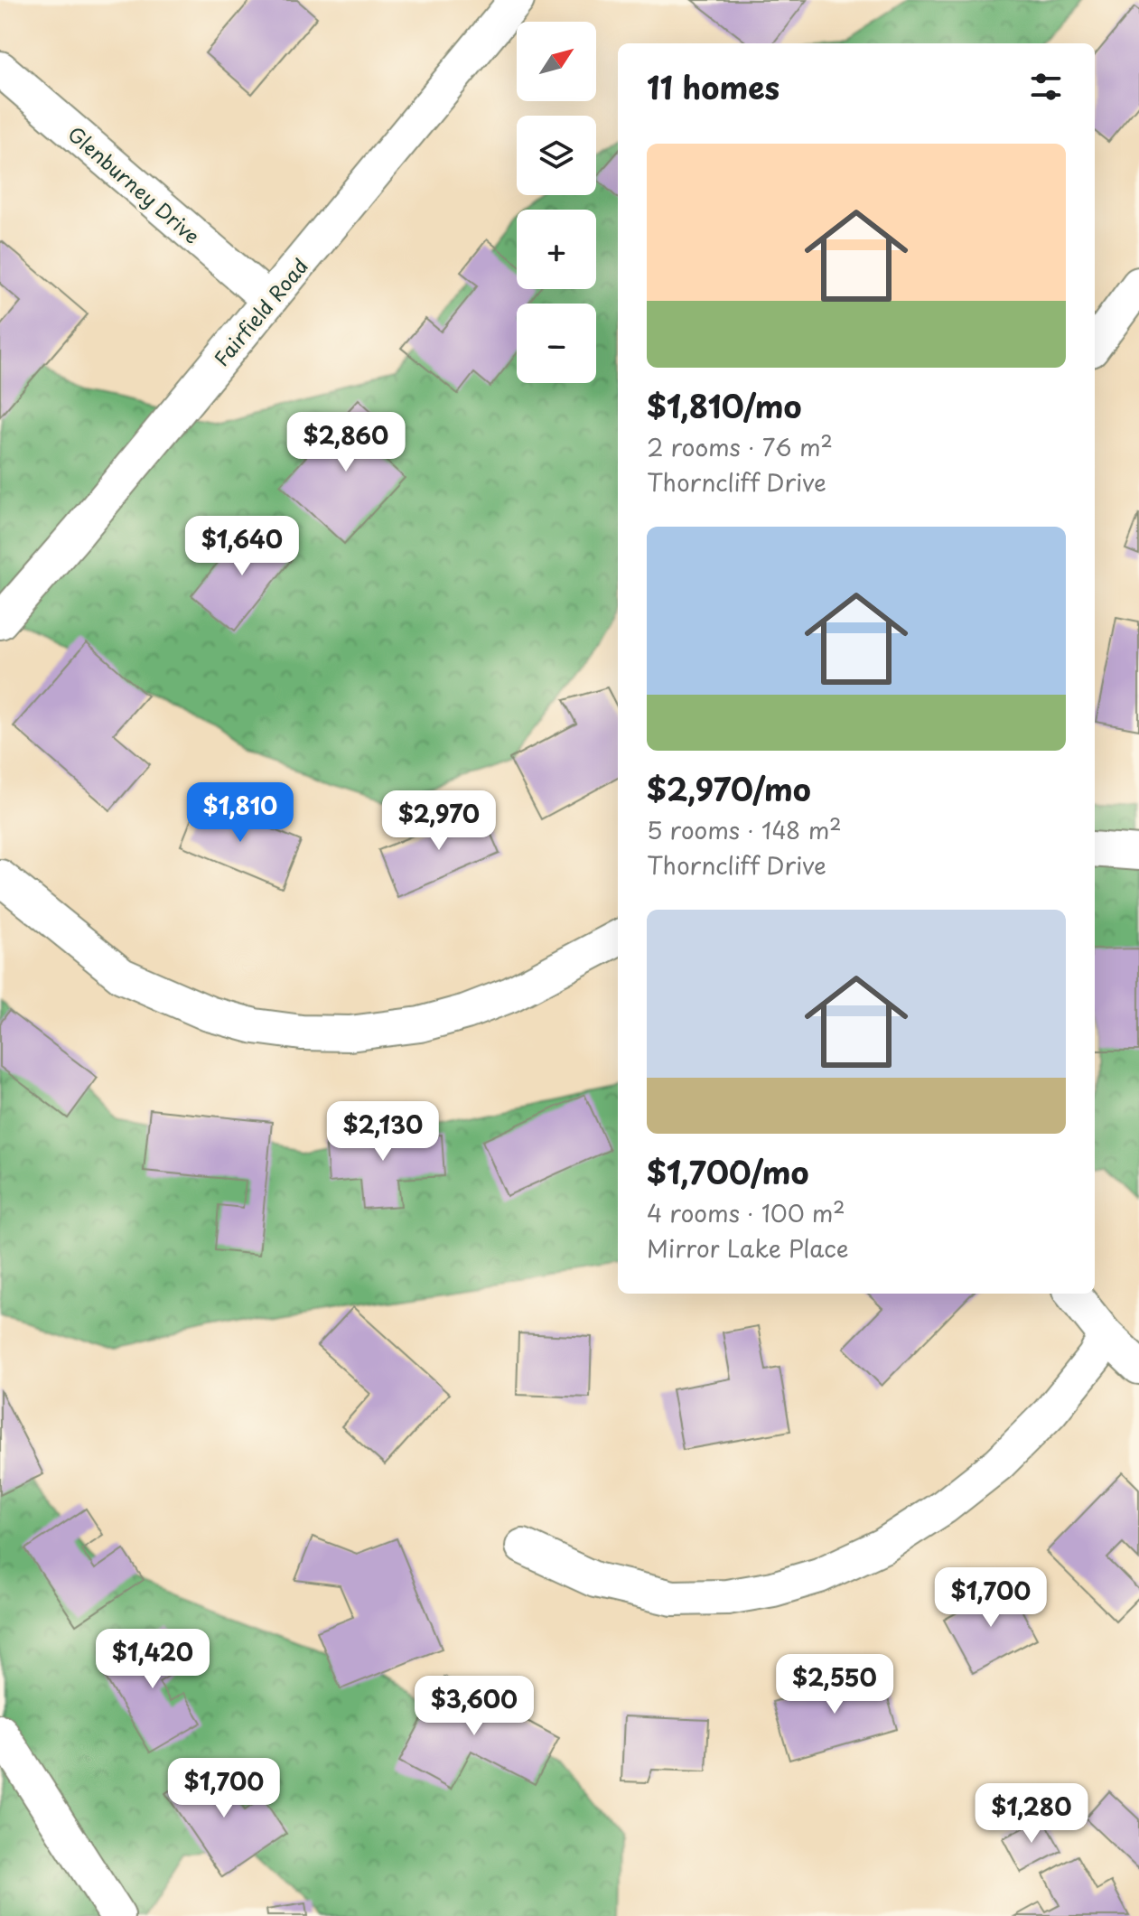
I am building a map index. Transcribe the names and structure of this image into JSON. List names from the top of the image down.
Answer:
{
  "streets": {
    "street": ["Glenburney Drive", "Fairfield Road"]
  },
  "crossings": [
    ["Glenburney Drive", "Fairfield Road"]
  ],
  "north": "top right",
  "page": {
    "map_buttons": ["+", "−"],
    "heading": "11 homes",
    "list": [
      {
        "name": "$1,810/mo",
        "note": "2 rooms · 76 m² · Thorncliff Drive"
      },
      {
        "name": "$2,970/mo",
        "note": "5 rooms · 148 m² · Thorncliff Drive"
      },
      {
        "name": "$1,700/mo",
        "note": "4 rooms · 100 m² · Mirror Lake Place"
      }
    ],
    "price": [
      "$2,860",
      "$1,640",
      "$1,810",
      "$2,970",
      "$2,130",
      "$1,700",
      "$1,420",
      "$2,550",
      "$3,600",
      "$1,700",
      "$1,280"
    ]
  }
}
